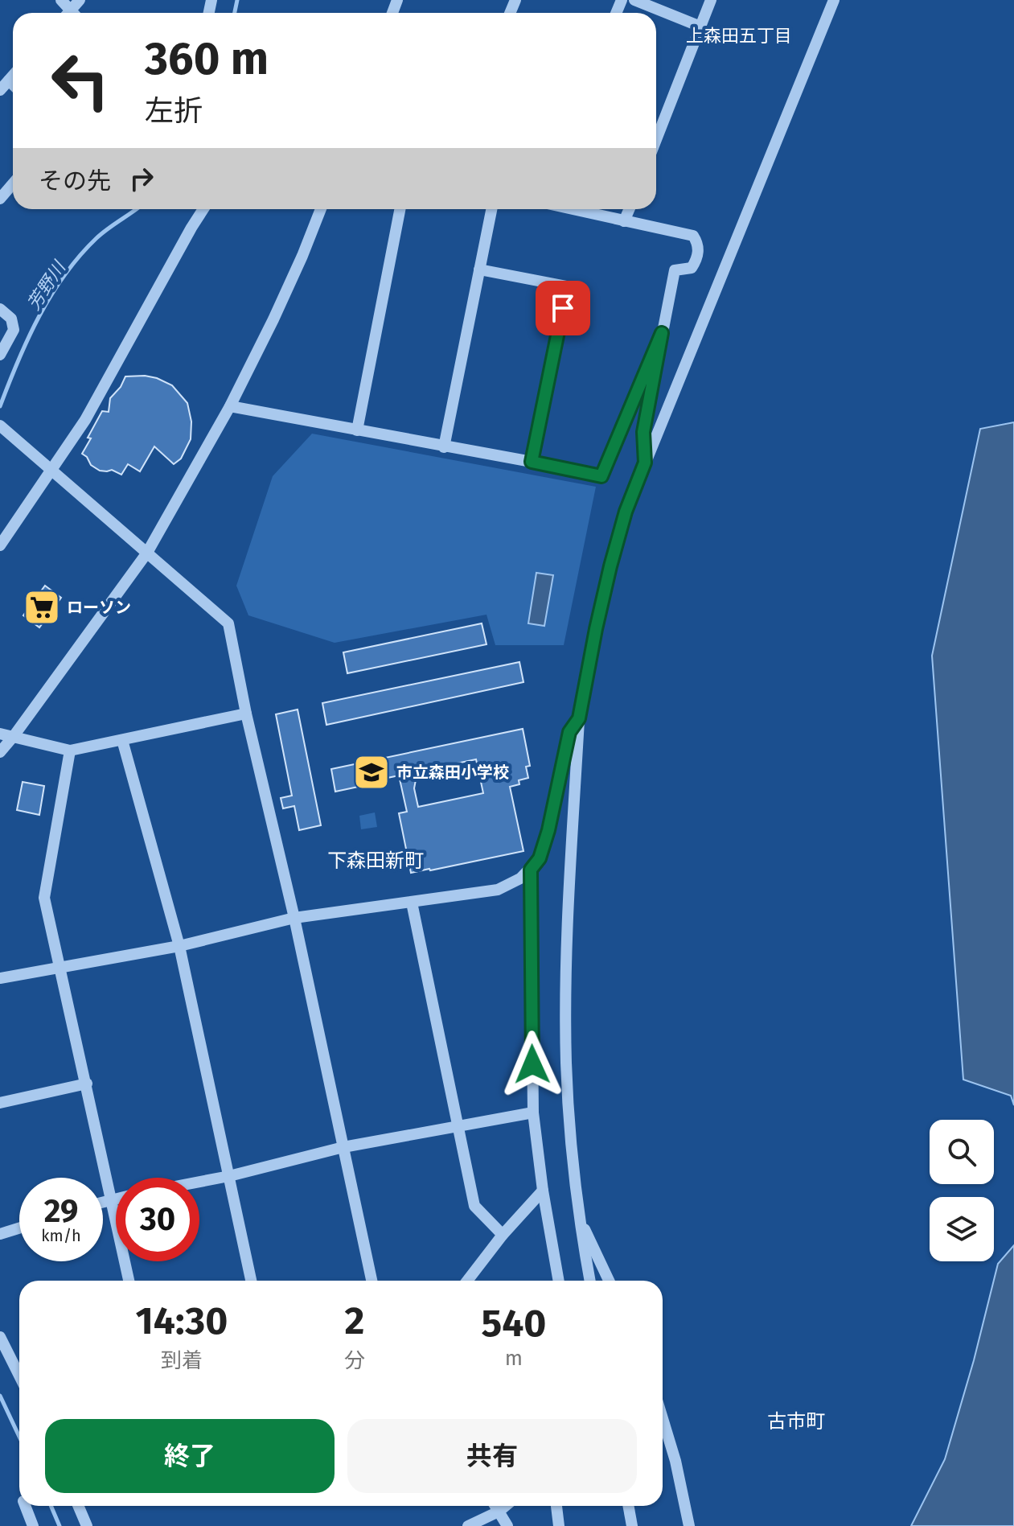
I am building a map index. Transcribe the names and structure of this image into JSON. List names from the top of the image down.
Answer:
{
  "districts": ["上森田五丁目", "下森田新町", "古市町"],
  "water": ["芳野川"],
  "places": {
    "supermarket": ["ローソン"],
    "school or university": ["市立森田小学校"]
  },
  "page": {
    "turn": ["360 m", "左折"],
    "then": "その先",
    "speed": "29 km/h",
    "limit": "30",
    "eta": [
      "14:30",
      "到着",
      "2",
      "分",
      "540",
      "m"
    ],
    "buttons": ["終了", "共有"]
  }
}
